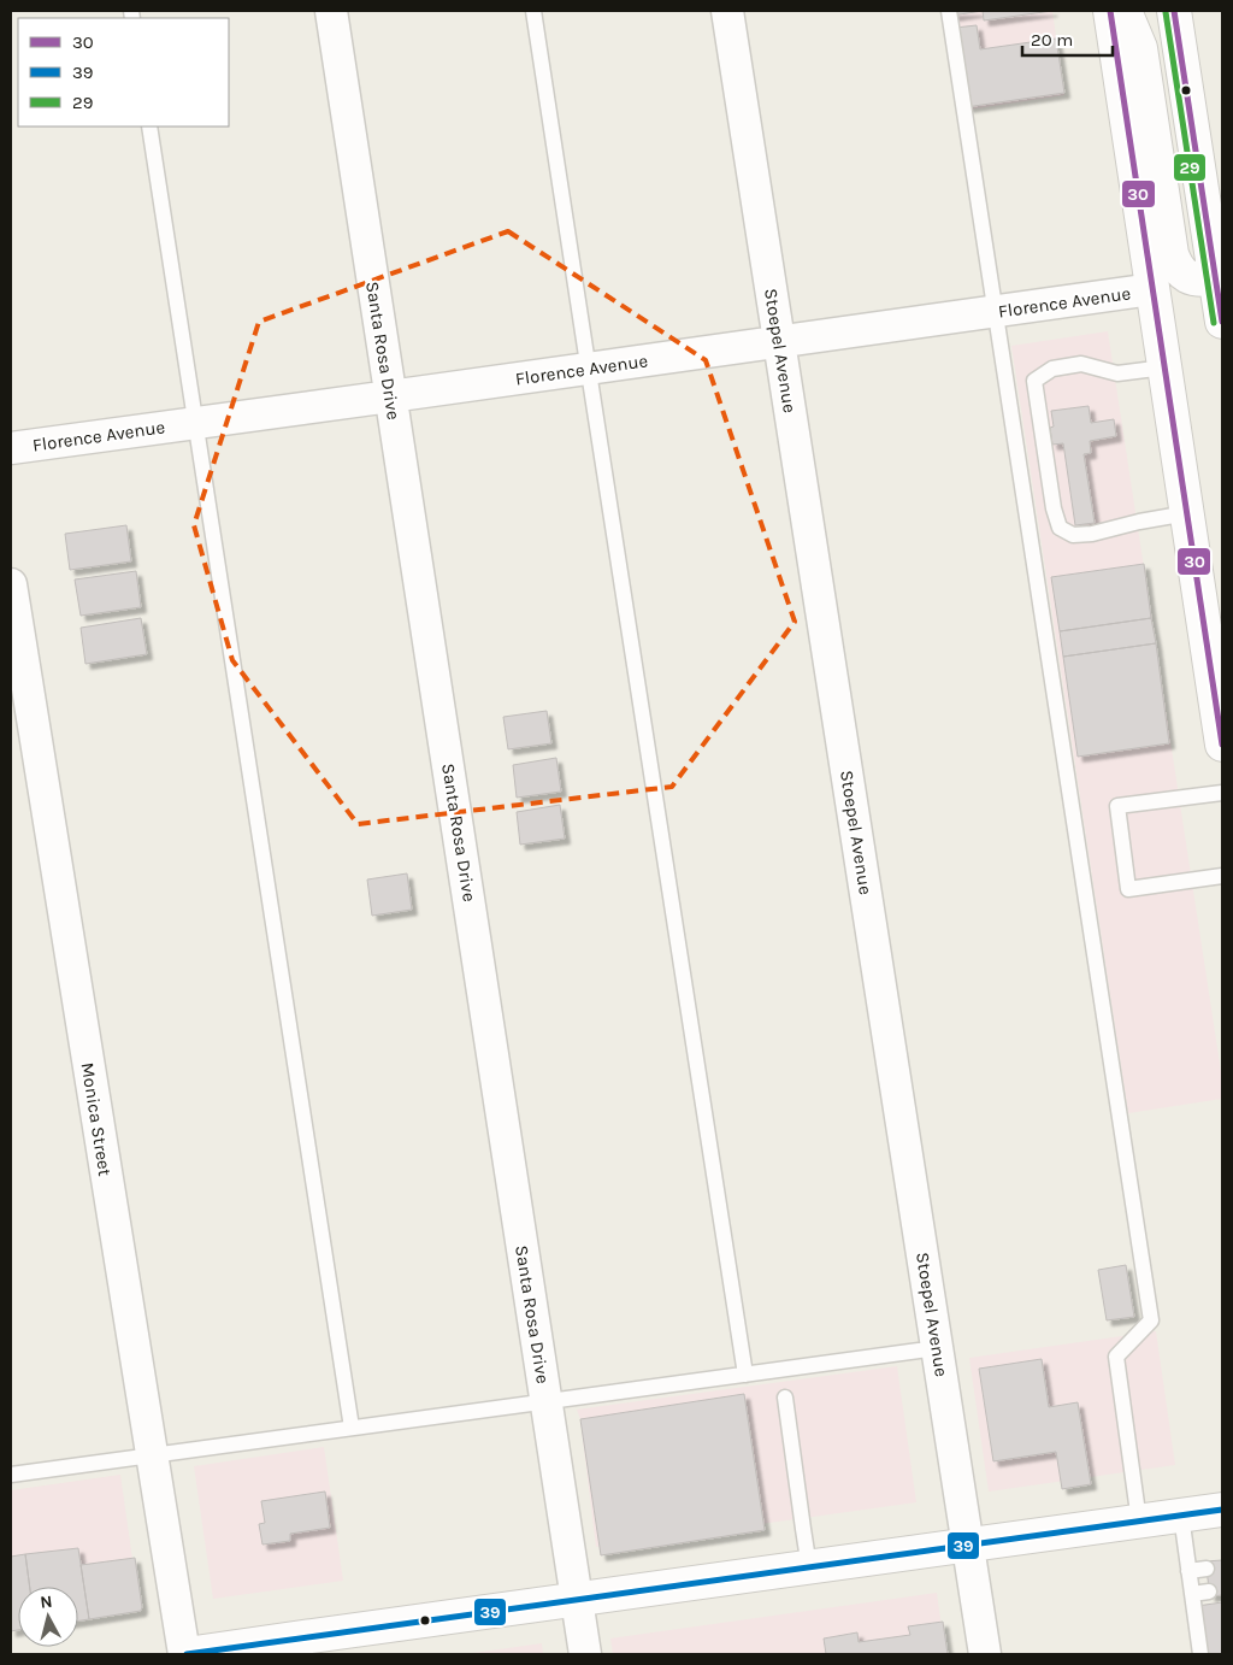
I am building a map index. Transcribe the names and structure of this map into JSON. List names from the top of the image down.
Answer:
{
  "streets": {
    "street": [
      "Florence Avenue",
      "Santa Rosa Drive",
      "Stoepel Avenue",
      "Monica Street"
    ]
  },
  "crossings": [
    ["Florence Avenue", "Santa Rosa Drive"],
    ["Florence Avenue", "Stoepel Avenue"]
  ],
  "lines": ["transit line 30", "transit line 29", "transit line 39"],
  "legend": ["30", "39", "29"],
  "scale_bar": "20 m",
  "north": "top"
}
